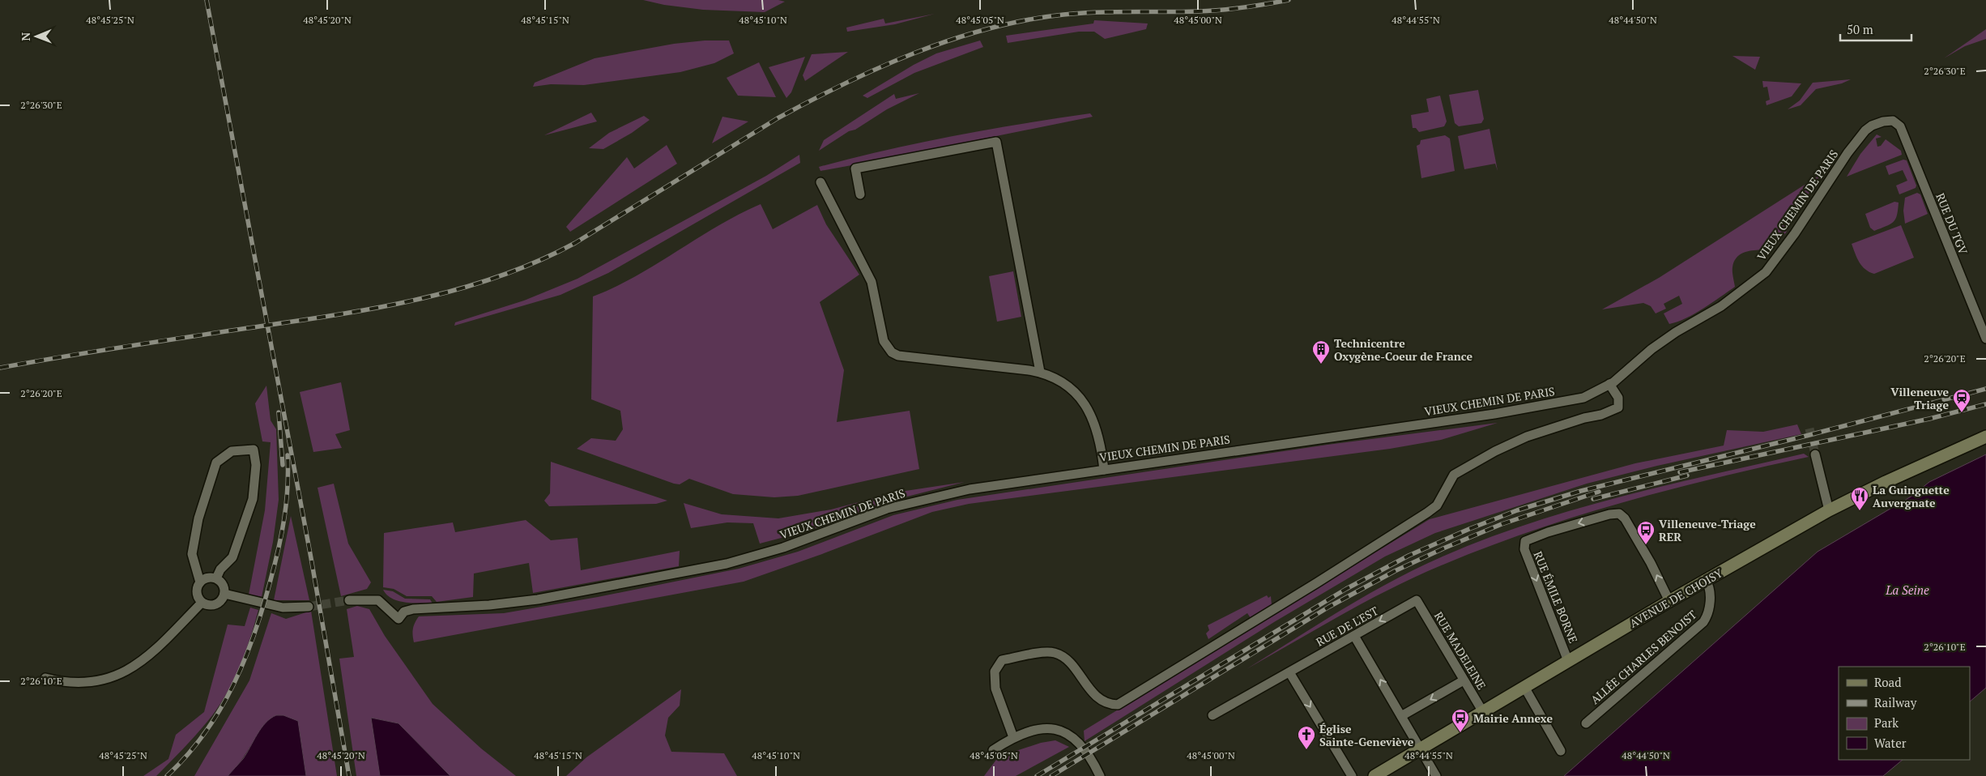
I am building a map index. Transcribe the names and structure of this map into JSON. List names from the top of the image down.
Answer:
{
  "streets": {
    "main road": ["AVENUE DE CHOISY"],
    "street": [
      "VIEUX CHEMIN DE PARIS",
      "RUE DU TGV",
      "RUE ÉMILE BORNE",
      "RUE DE L'EST",
      "RUE MADELEINE",
      "ALLÉE CHARLES BENOIST"
    ]
  },
  "crossings": [
    ["VIEUX CHEMIN DE PARIS", "RUE DU TGV"],
    ["RUE ÉMILE BORNE", "AVENUE DE CHOISY"],
    ["AVENUE DE CHOISY", "RUE MADELEINE"],
    ["AVENUE DE CHOISY", "ALLÉE CHARLES BENOIST"],
    ["RUE DE L'EST", "RUE MADELEINE"]
  ],
  "water": ["La Seine"],
  "places": {
    "building": ["Technicentre Oxygène-Coeur de France"],
    "station": ["Villeneuve Triage"],
    "restaurant": ["La Guinguette Auvergnate"],
    "bus stop": ["Villeneuve-Triage RER", "Mairie Annexe"],
    "church": ["Église Sainte-Geneviève"]
  },
  "legend": [
    "Road",
    "Railway",
    "Park",
    "Water"
  ],
  "scale_bar": "50 m",
  "north": "left",
  "coordinates": [
    "48°45'25\"N",
    "48°45'20\"N",
    "48°45'15\"N",
    "48°45'10\"N",
    "48°45'05\"N",
    "48°45'00\"N",
    "48°44'55\"N",
    "48°44'50\"N",
    "2°26'30\"E",
    "2°26'20\"E",
    "2°26'10\"E"
  ]
}
